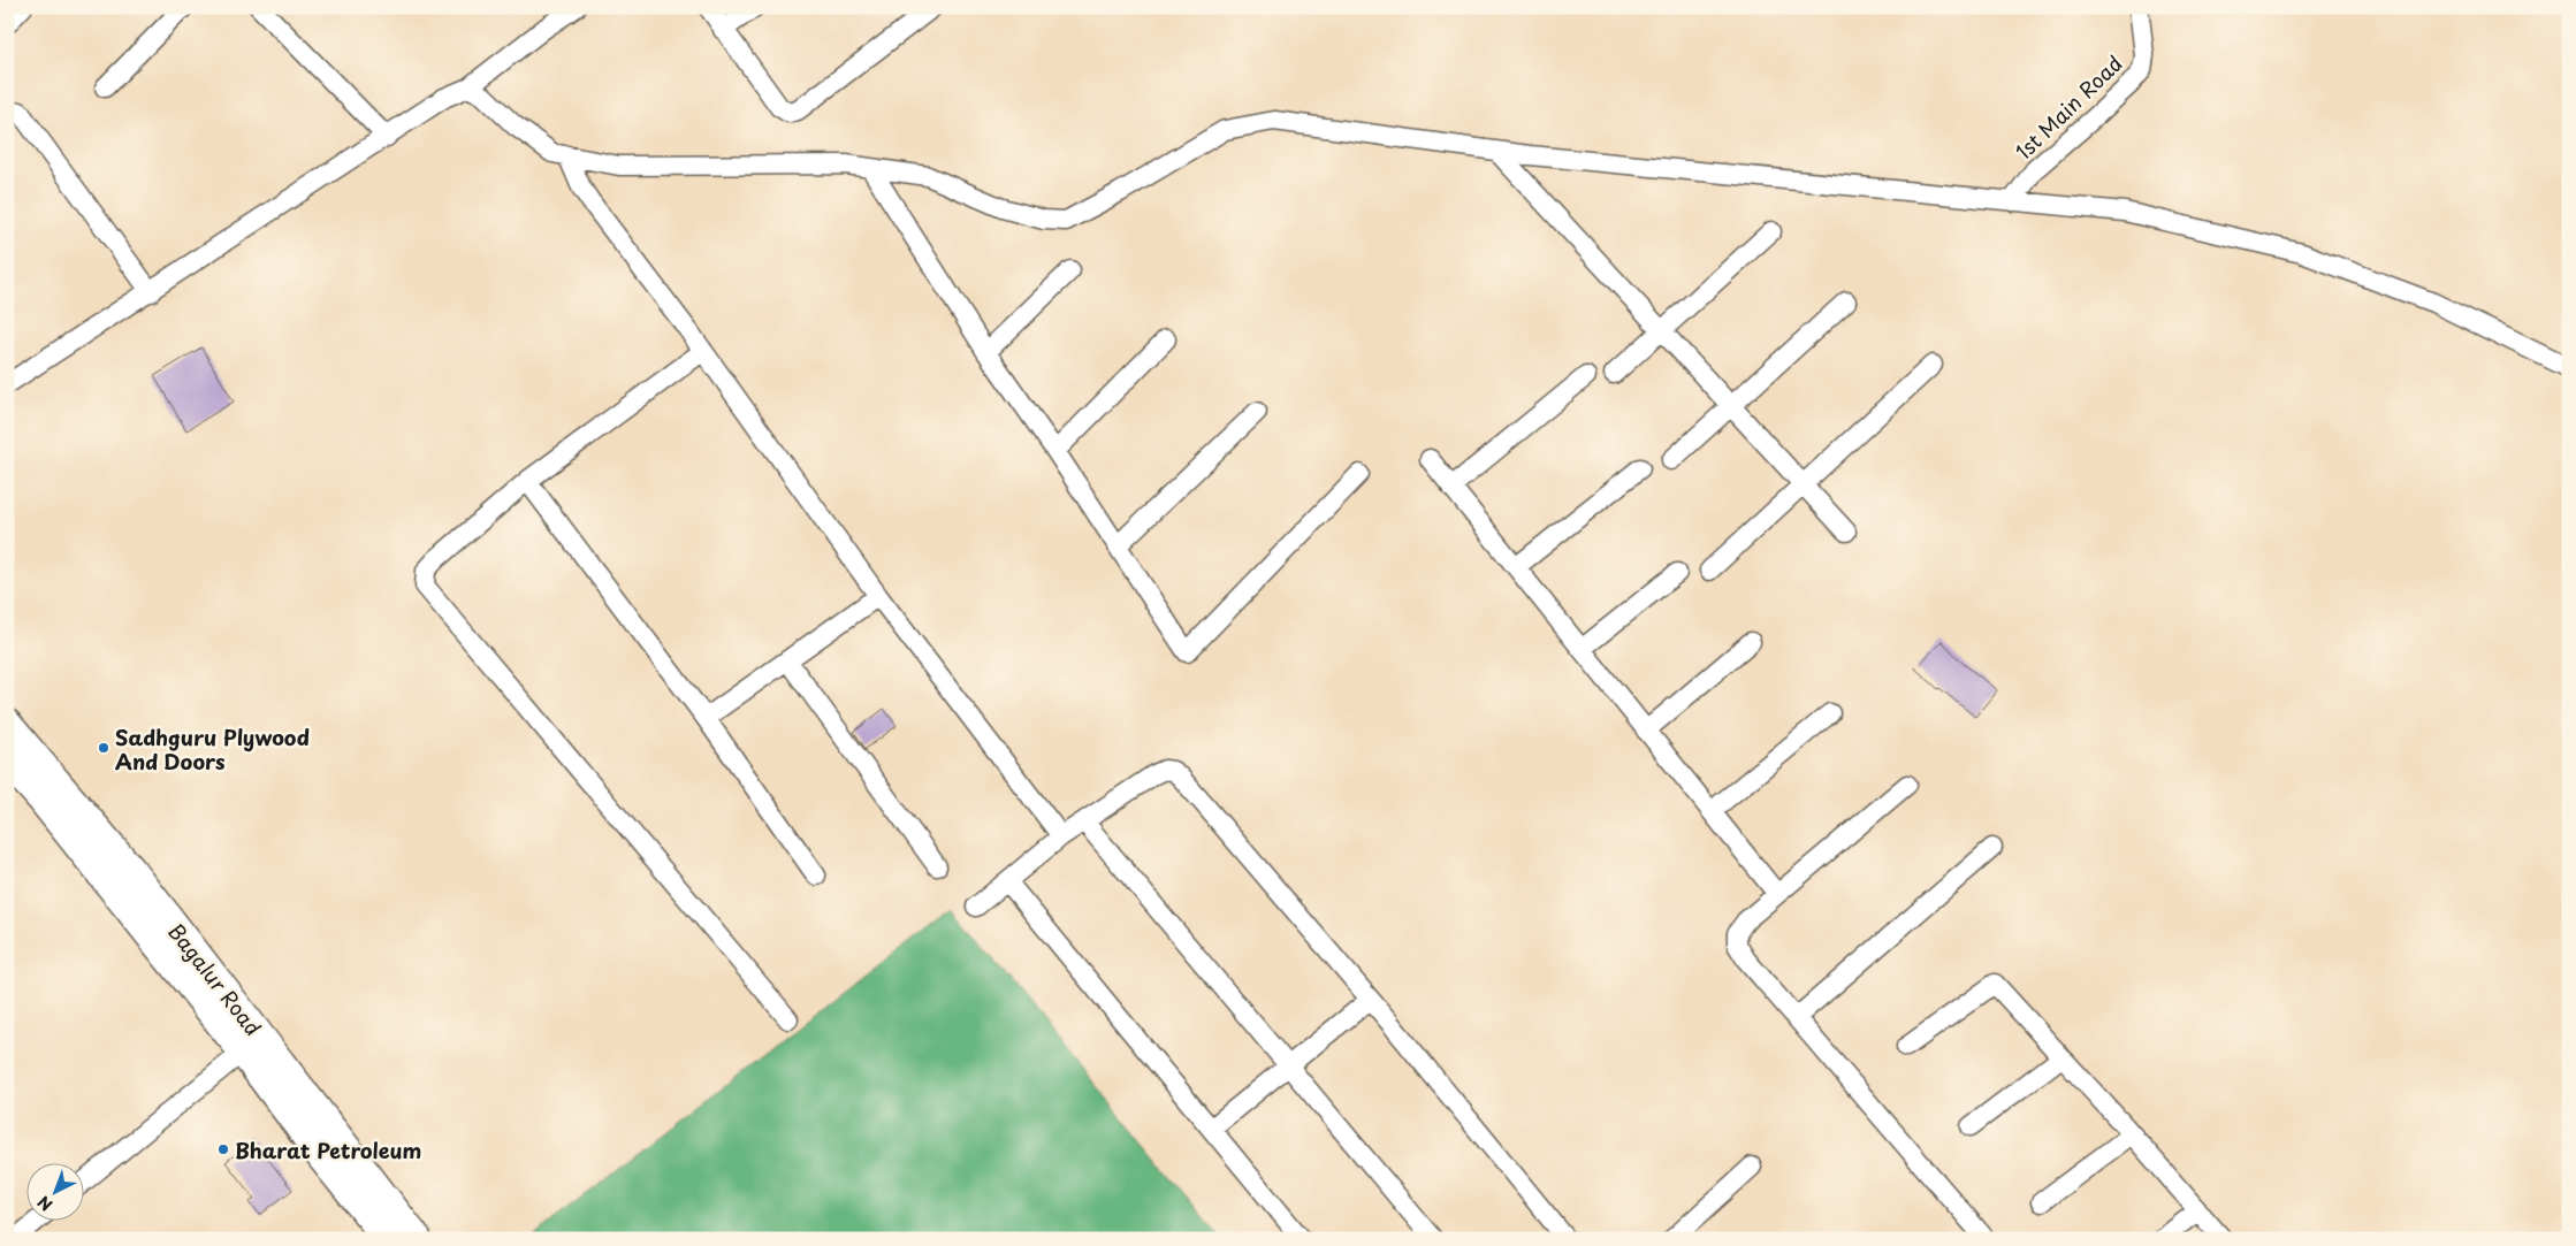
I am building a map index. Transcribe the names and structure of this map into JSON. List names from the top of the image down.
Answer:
{
  "streets": {
    "main road": ["Bagalur Road"],
    "street": ["1st Main Road"]
  },
  "places": ["Sadhguru Plywood And Doors", "Bharat Petroleum"],
  "north": "bottom left"
}
